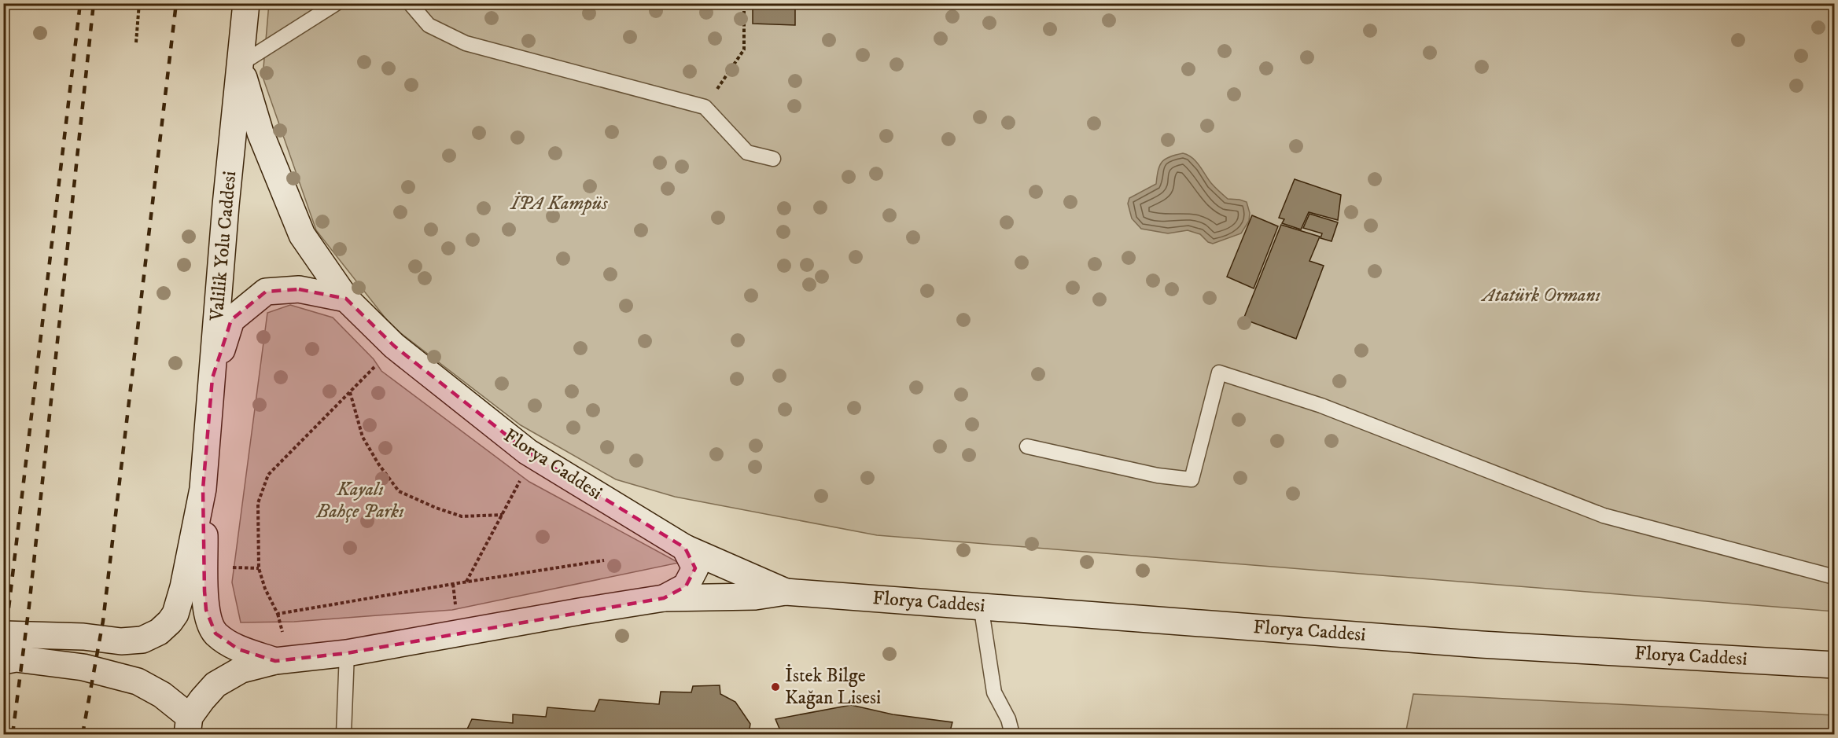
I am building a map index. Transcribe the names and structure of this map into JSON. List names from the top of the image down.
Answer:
{
  "streets": {
    "main road": ["Valilik Yolu Caddesi", "Florya Caddesi"]
  },
  "crossings": [
    ["Valilik Yolu Caddesi", "Florya Caddesi"]
  ],
  "parks": ["İPA Kampüs", "Atatürk Ormanı", "Kayalı Bahçe Parkı"],
  "places": ["İstek Bilge Kağan Lisesi"]
}
